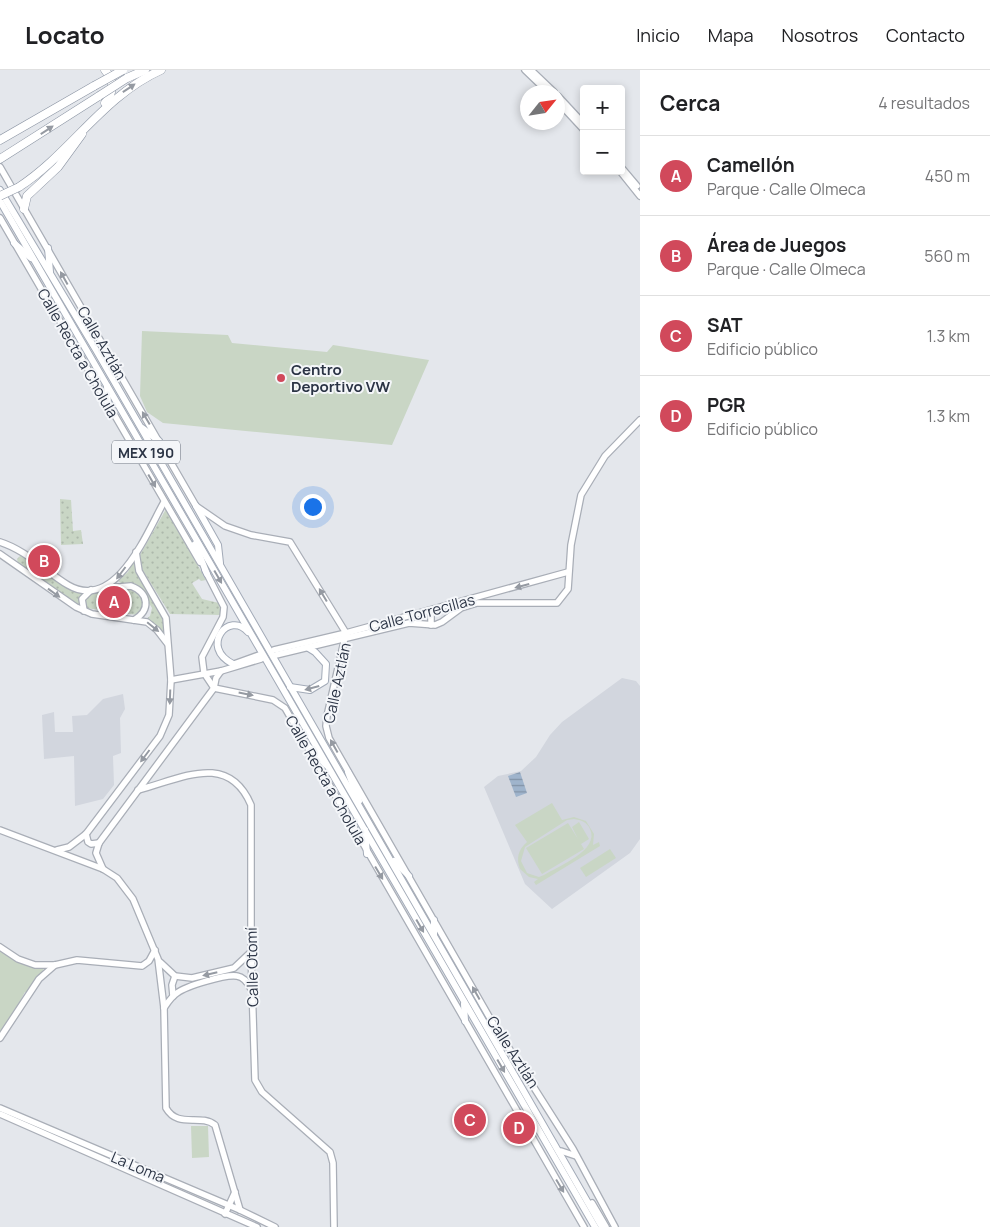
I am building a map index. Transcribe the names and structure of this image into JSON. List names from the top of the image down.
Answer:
{
  "streets": {
    "main road": ["Calle Recta a Cholula", "MEX 190"],
    "street": [
      "Calle Aztlán",
      "Calle Torrecillas",
      "Calle Otomí",
      "La Loma"
    ]
  },
  "crossings": [
    ["Calle Aztlán", "Calle Torrecillas"],
    ["Calle Recta a Cholula", "MEX 190"]
  ],
  "one_way": ["Calle Aztlán"],
  "places": ["Centro Deportivo VW"],
  "north": "top right",
  "page": {
    "header": "Locato",
    "nav": [
      "Inicio",
      "Mapa",
      "Nosotros",
      "Contacto"
    ],
    "heading": ["Cerca", "4 resultados"],
    "map_buttons": ["+", "−"],
    "list": [
      {
        "mark": "A",
        "name": "Camellón",
        "note": "Parque · Calle Olmeca",
        "value": "450 m"
      },
      {
        "mark": "B",
        "name": "Área de Juegos",
        "note": "Parque · Calle Olmeca",
        "value": "560 m"
      },
      {
        "mark": "C",
        "name": "SAT",
        "note": "Edificio público",
        "value": "1.3 km"
      },
      {
        "mark": "D",
        "name": "PGR",
        "note": "Edificio público",
        "value": "1.3 km"
      }
    ],
    "pins": [
      "B",
      "A",
      "C",
      "D"
    ]
  }
}
